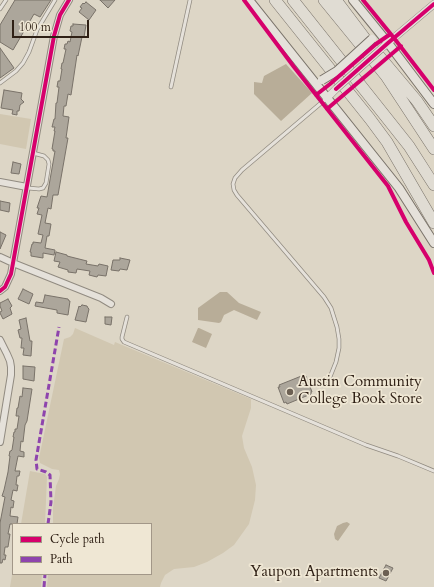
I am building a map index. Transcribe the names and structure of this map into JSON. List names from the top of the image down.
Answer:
{
  "places": ["Austin Community College Book Store", "Yaupon Apartments"],
  "legend": ["Cycle path", "Path"],
  "scale_bar": "100 m"
}
